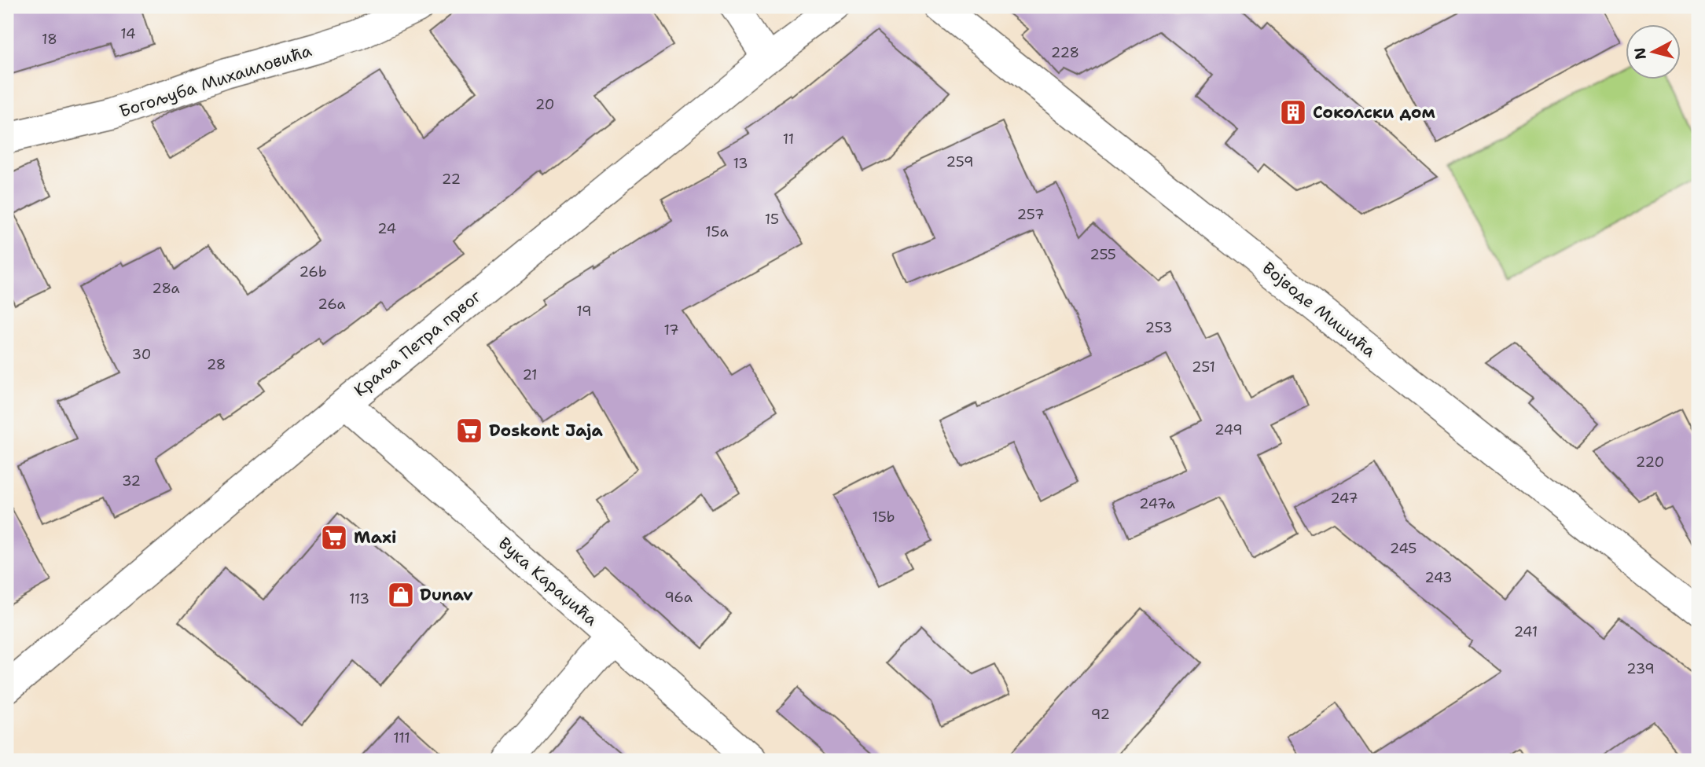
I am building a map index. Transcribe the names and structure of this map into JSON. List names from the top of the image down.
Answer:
{
  "streets": {
    "street": [
      "Богољуба Михаиловића",
      "Војводе Мишића",
      "Краља Петра првог",
      "Вука Караџића"
    ]
  },
  "crossings": [
    ["Краља Петра првог", "Вука Караџића"]
  ],
  "places": {
    "building": ["Соколски дом"],
    "supermarket": ["Doskont Jaja", "Maxi"],
    "shop": ["Dunav"]
  },
  "house_numbers": [
    "14",
    "18",
    "228",
    "20",
    "11",
    "259",
    "13",
    "22",
    "257",
    "15",
    "24",
    "15a",
    "255",
    "26b",
    "28a",
    "26a",
    "19",
    "253",
    "17",
    "30",
    "28",
    "251",
    "21",
    "249",
    "220",
    "32",
    "247",
    "247a",
    "15b",
    "245",
    "243",
    "96a",
    "113",
    "241",
    "239",
    "92",
    "111"
  ],
  "north": "left"
}
